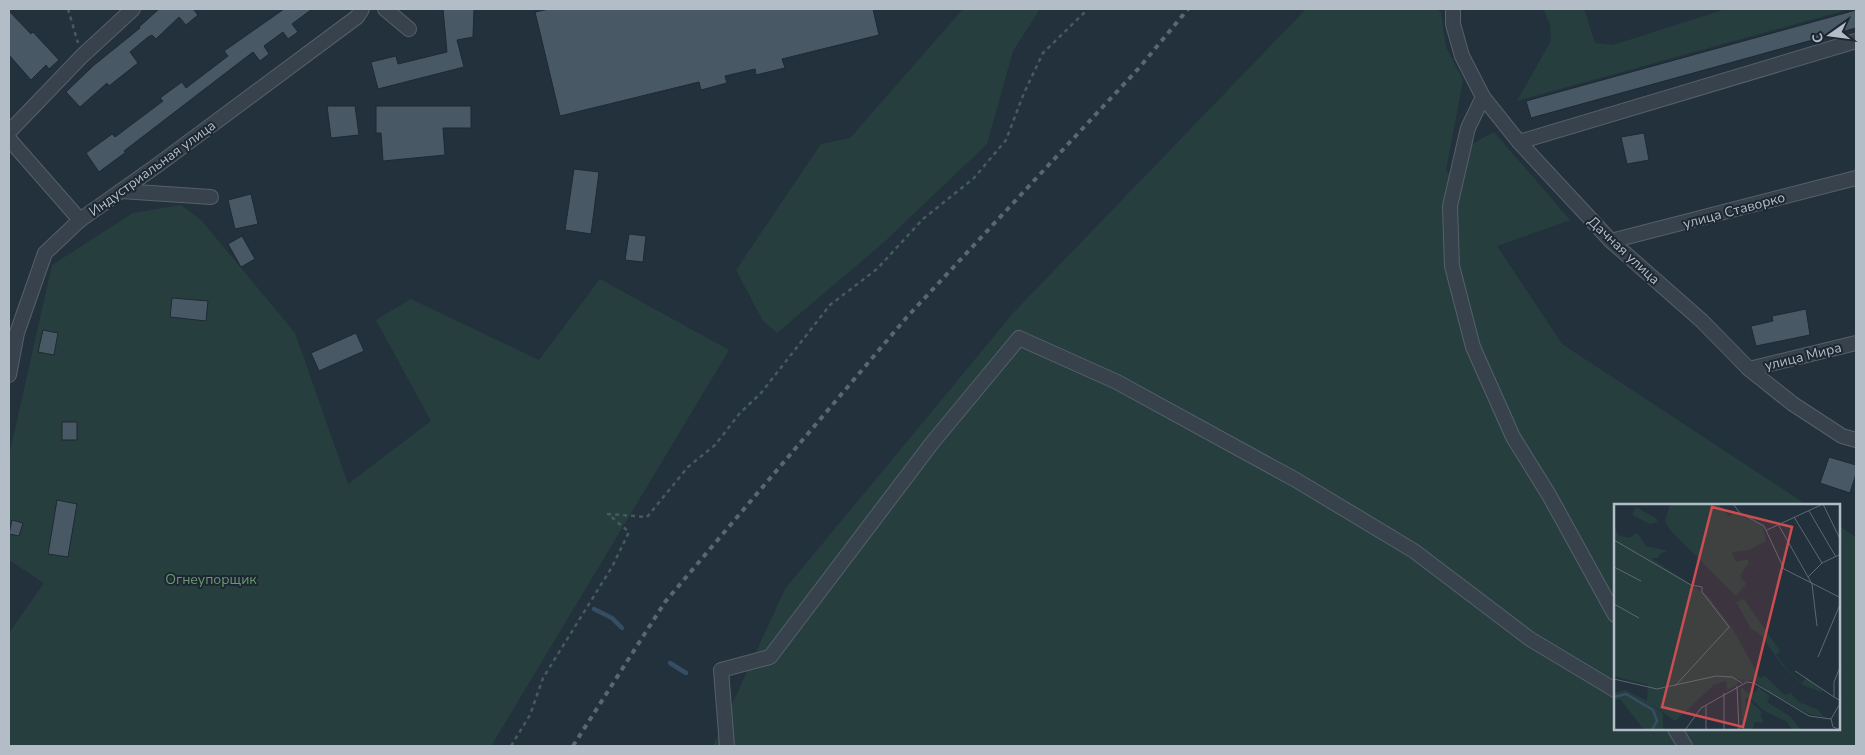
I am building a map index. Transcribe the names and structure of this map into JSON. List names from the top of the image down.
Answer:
{
  "streets": {
    "street": [
      "Индустриальная улица",
      "улица Ставорко",
      "Дачная улица",
      "улица Мира"
    ]
  },
  "crossings": [
    ["улица Ставорко", "Дачная улица"],
    ["Дачная улица", "улица Мира"]
  ],
  "parks": ["Огнеупорщик"],
  "north": "left"
}
